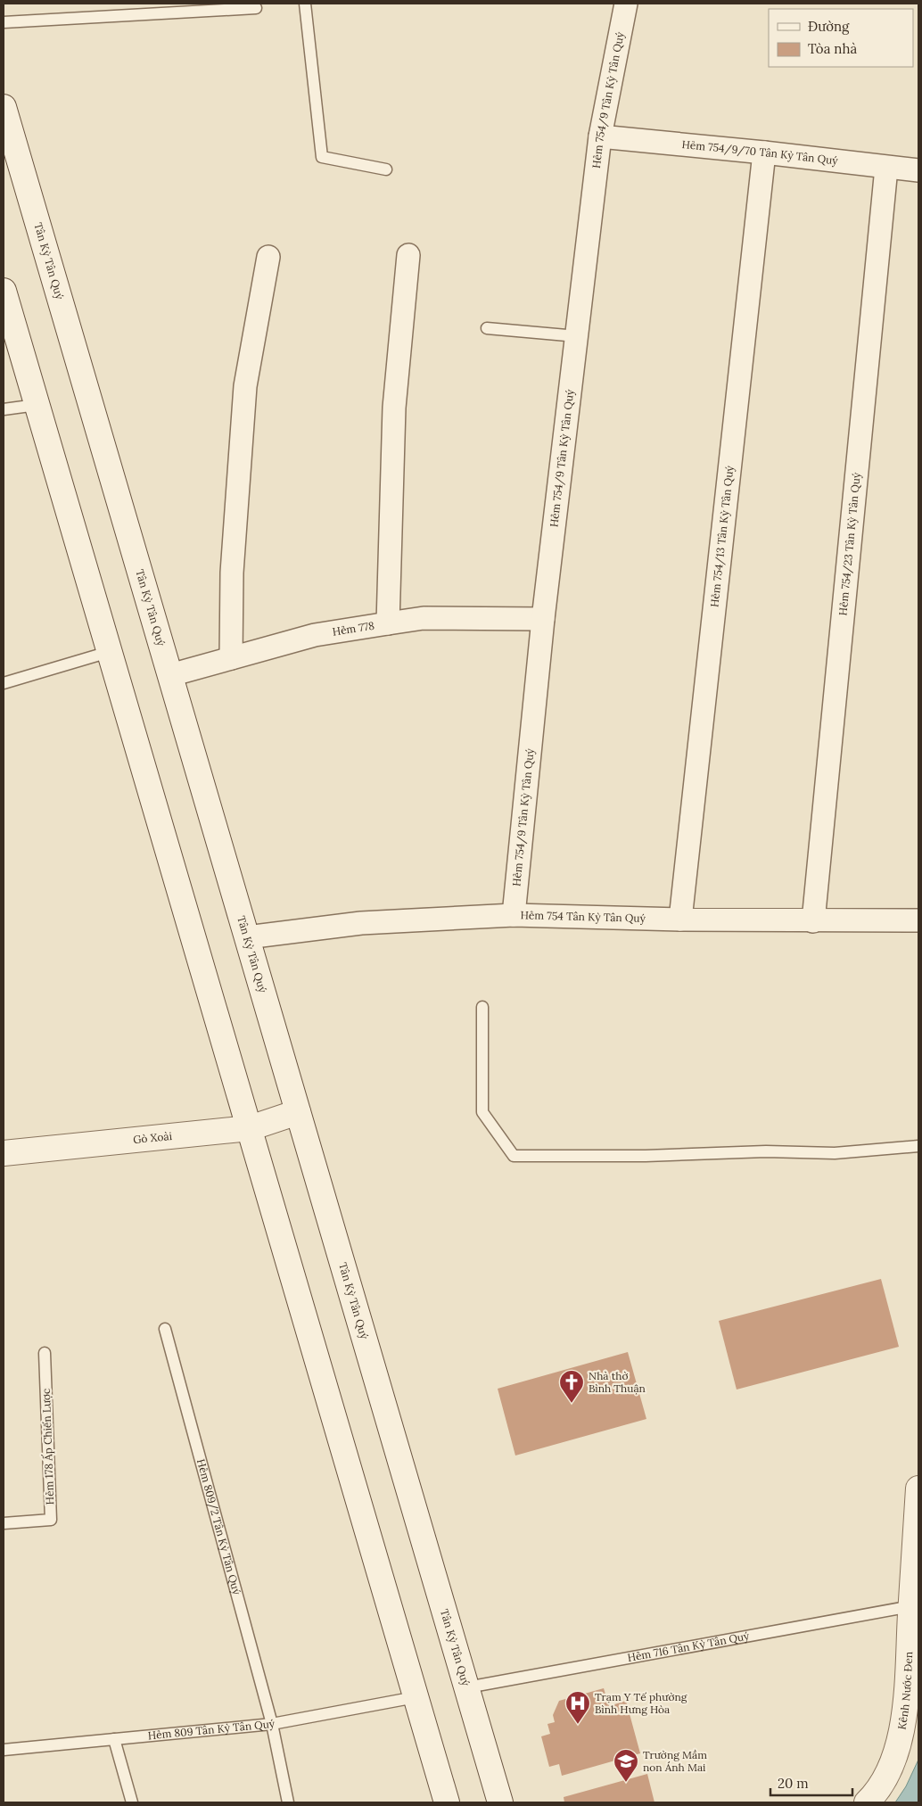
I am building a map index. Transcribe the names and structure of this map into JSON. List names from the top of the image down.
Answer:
{
  "streets": {
    "main road": ["Tân Kỳ Tân Quý", "Gò Xoài", "Kênh Nước Đen"],
    "street": [
      "Hẻm 754/9 Tân Kỳ Tân Quý",
      "Hẻm 754/9/70 Tân Kỳ Tân Quý",
      "Hẻm 754/13 Tân Kỳ Tân Quý",
      "Hẻm 754/23 Tân Kỳ Tân Quý",
      "Hẻm 778",
      "Hẻm 754 Tân Kỳ Tân Quý"
    ],
    "lane": [
      "Hẻm 178 Ấp Chiến Lược",
      "Hẻm 809/2 Tân Kỳ Tân Quý",
      "Hẻm 716 Tân Kỳ Tân Quý",
      "Hẻm 809 Tân Kỳ Tân Quý"
    ]
  },
  "crossings": [
    ["Hẻm 754/9 Tân Kỳ Tân Quý", "Hẻm 754/9/70 Tân Kỳ Tân Quý"],
    ["Hẻm 754/9 Tân Kỳ Tân Quý", "Hẻm 778"],
    ["Hẻm 754/9 Tân Kỳ Tân Quý", "Hẻm 754 Tân Kỳ Tân Quý"],
    ["Hẻm 754/9/70 Tân Kỳ Tân Quý", "Hẻm 754/13 Tân Kỳ Tân Quý"],
    ["Hẻm 754/9/70 Tân Kỳ Tân Quý", "Hẻm 754/23 Tân Kỳ Tân Quý"],
    ["Tân Kỳ Tân Quý", "Hẻm 778"],
    ["Tân Kỳ Tân Quý", "Hẻm 754 Tân Kỳ Tân Quý"],
    ["Tân Kỳ Tân Quý", "Gò Xoài"],
    ["Tân Kỳ Tân Quý", "Hẻm 716 Tân Kỳ Tân Quý"],
    ["Hẻm 754/13 Tân Kỳ Tân Quý", "Hẻm 754 Tân Kỳ Tân Quý"],
    ["Hẻm 754/23 Tân Kỳ Tân Quý", "Hẻm 754 Tân Kỳ Tân Quý"],
    ["Hẻm 809/2 Tân Kỳ Tân Quý", "Hẻm 809 Tân Kỳ Tân Quý"],
    ["Hẻm 716 Tân Kỳ Tân Quý", "Kênh Nước Đen"]
  ],
  "places": {
    "church": ["Nhà thờ Bình Thuận"],
    "hospital": ["Trạm Y Tế phường Bình Hưng Hòa"],
    "school or university": ["Trường Mầm non Ánh Mai"]
  },
  "legend": ["Đường", "Tòa nhà"],
  "scale_bar": "20 m"
}
